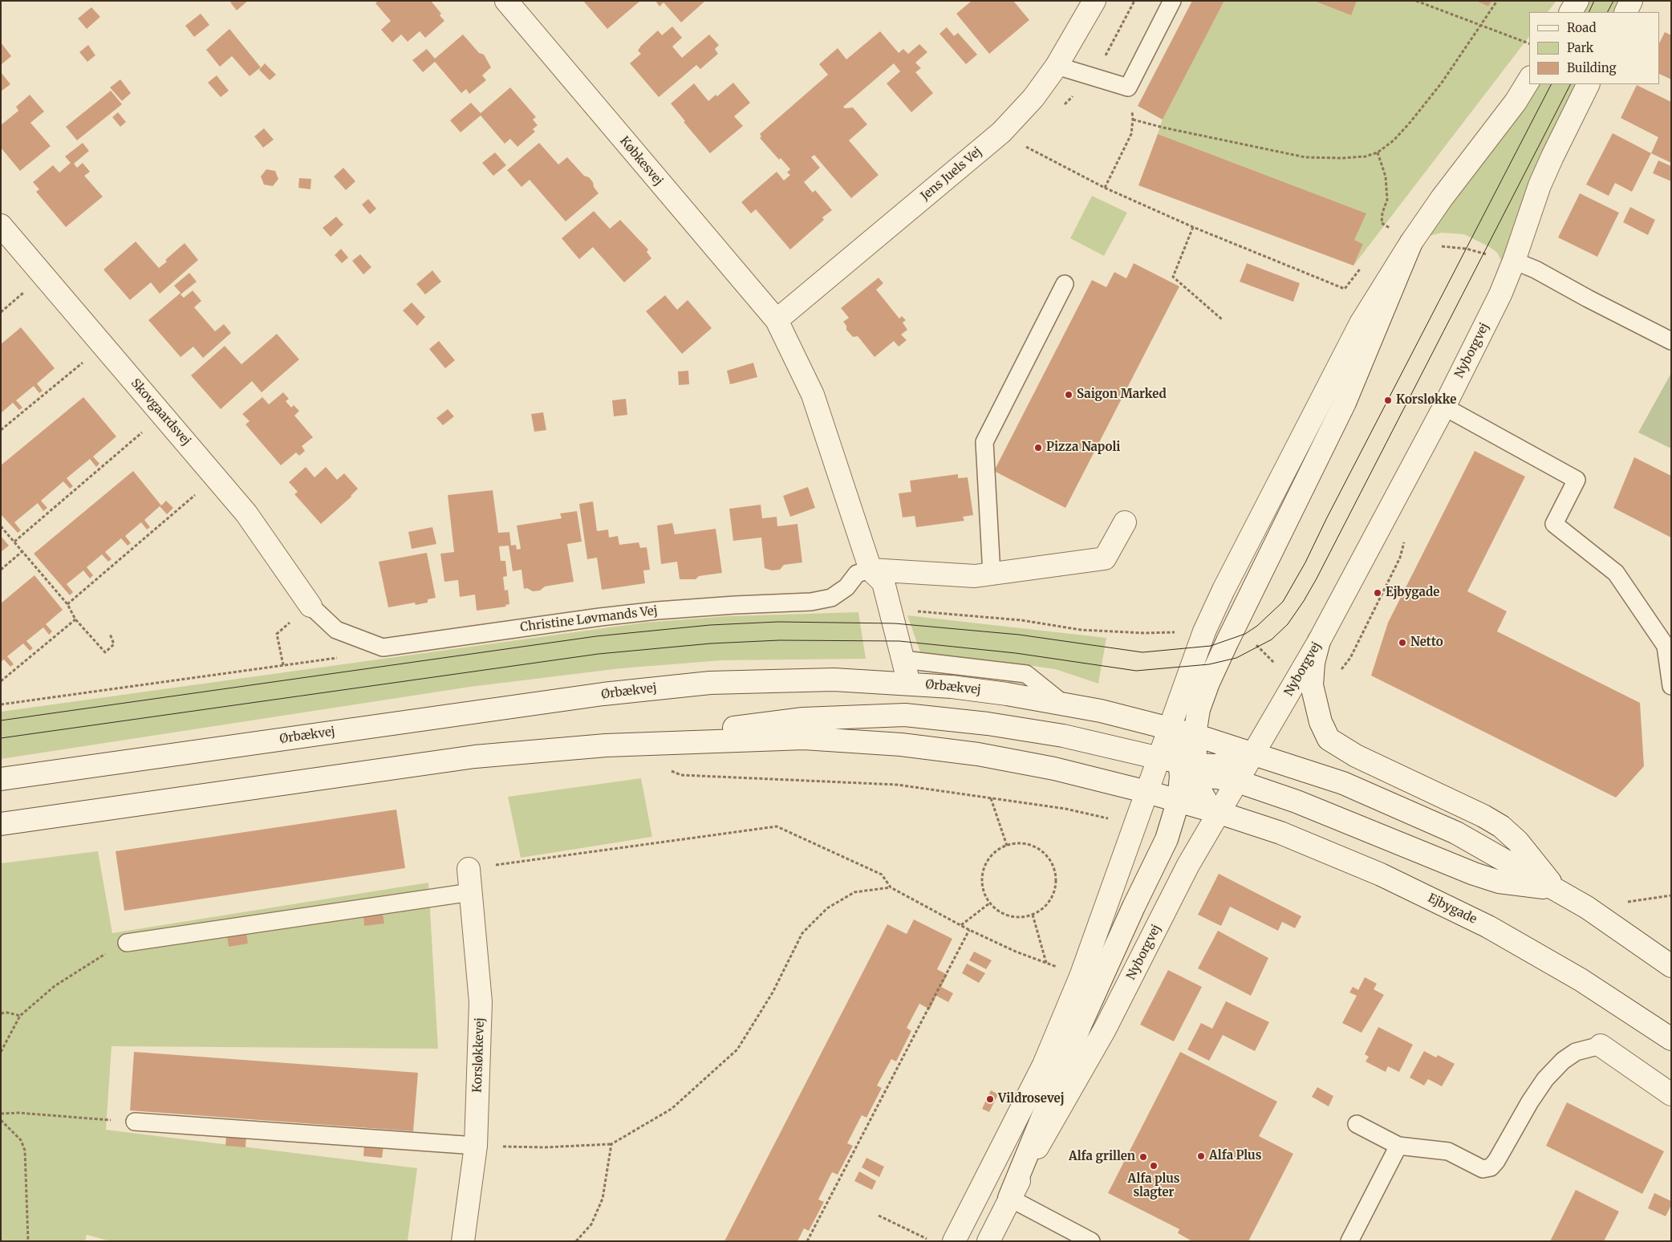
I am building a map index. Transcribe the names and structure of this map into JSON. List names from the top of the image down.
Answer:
{
  "streets": {
    "main road": [
      "Købkesvej",
      "Jens Juels Vej",
      "Nyborgvej",
      "Skovgaardsvej",
      "Ørbækvej",
      "Ejbygade",
      "Korsløkkevej"
    ],
    "lane": ["Christine Løvmands Vej"]
  },
  "crossings": [
    ["Købkesvej", "Jens Juels Vej"],
    ["Nyborgvej", "Ørbækvej"],
    ["Nyborgvej", "Ejbygade"],
    ["Skovgaardsvej", "Christine Løvmands Vej"]
  ],
  "places": [
    "Saigon Marked",
    "Korsløkke",
    "Pizza Napoli",
    "Ejbygade",
    "Netto",
    "Vildrosevej",
    "Alfa Plus",
    "Alfa grillen",
    "Alfa plus slagter"
  ],
  "legend": ["Road", "Park", "Building"]
}
